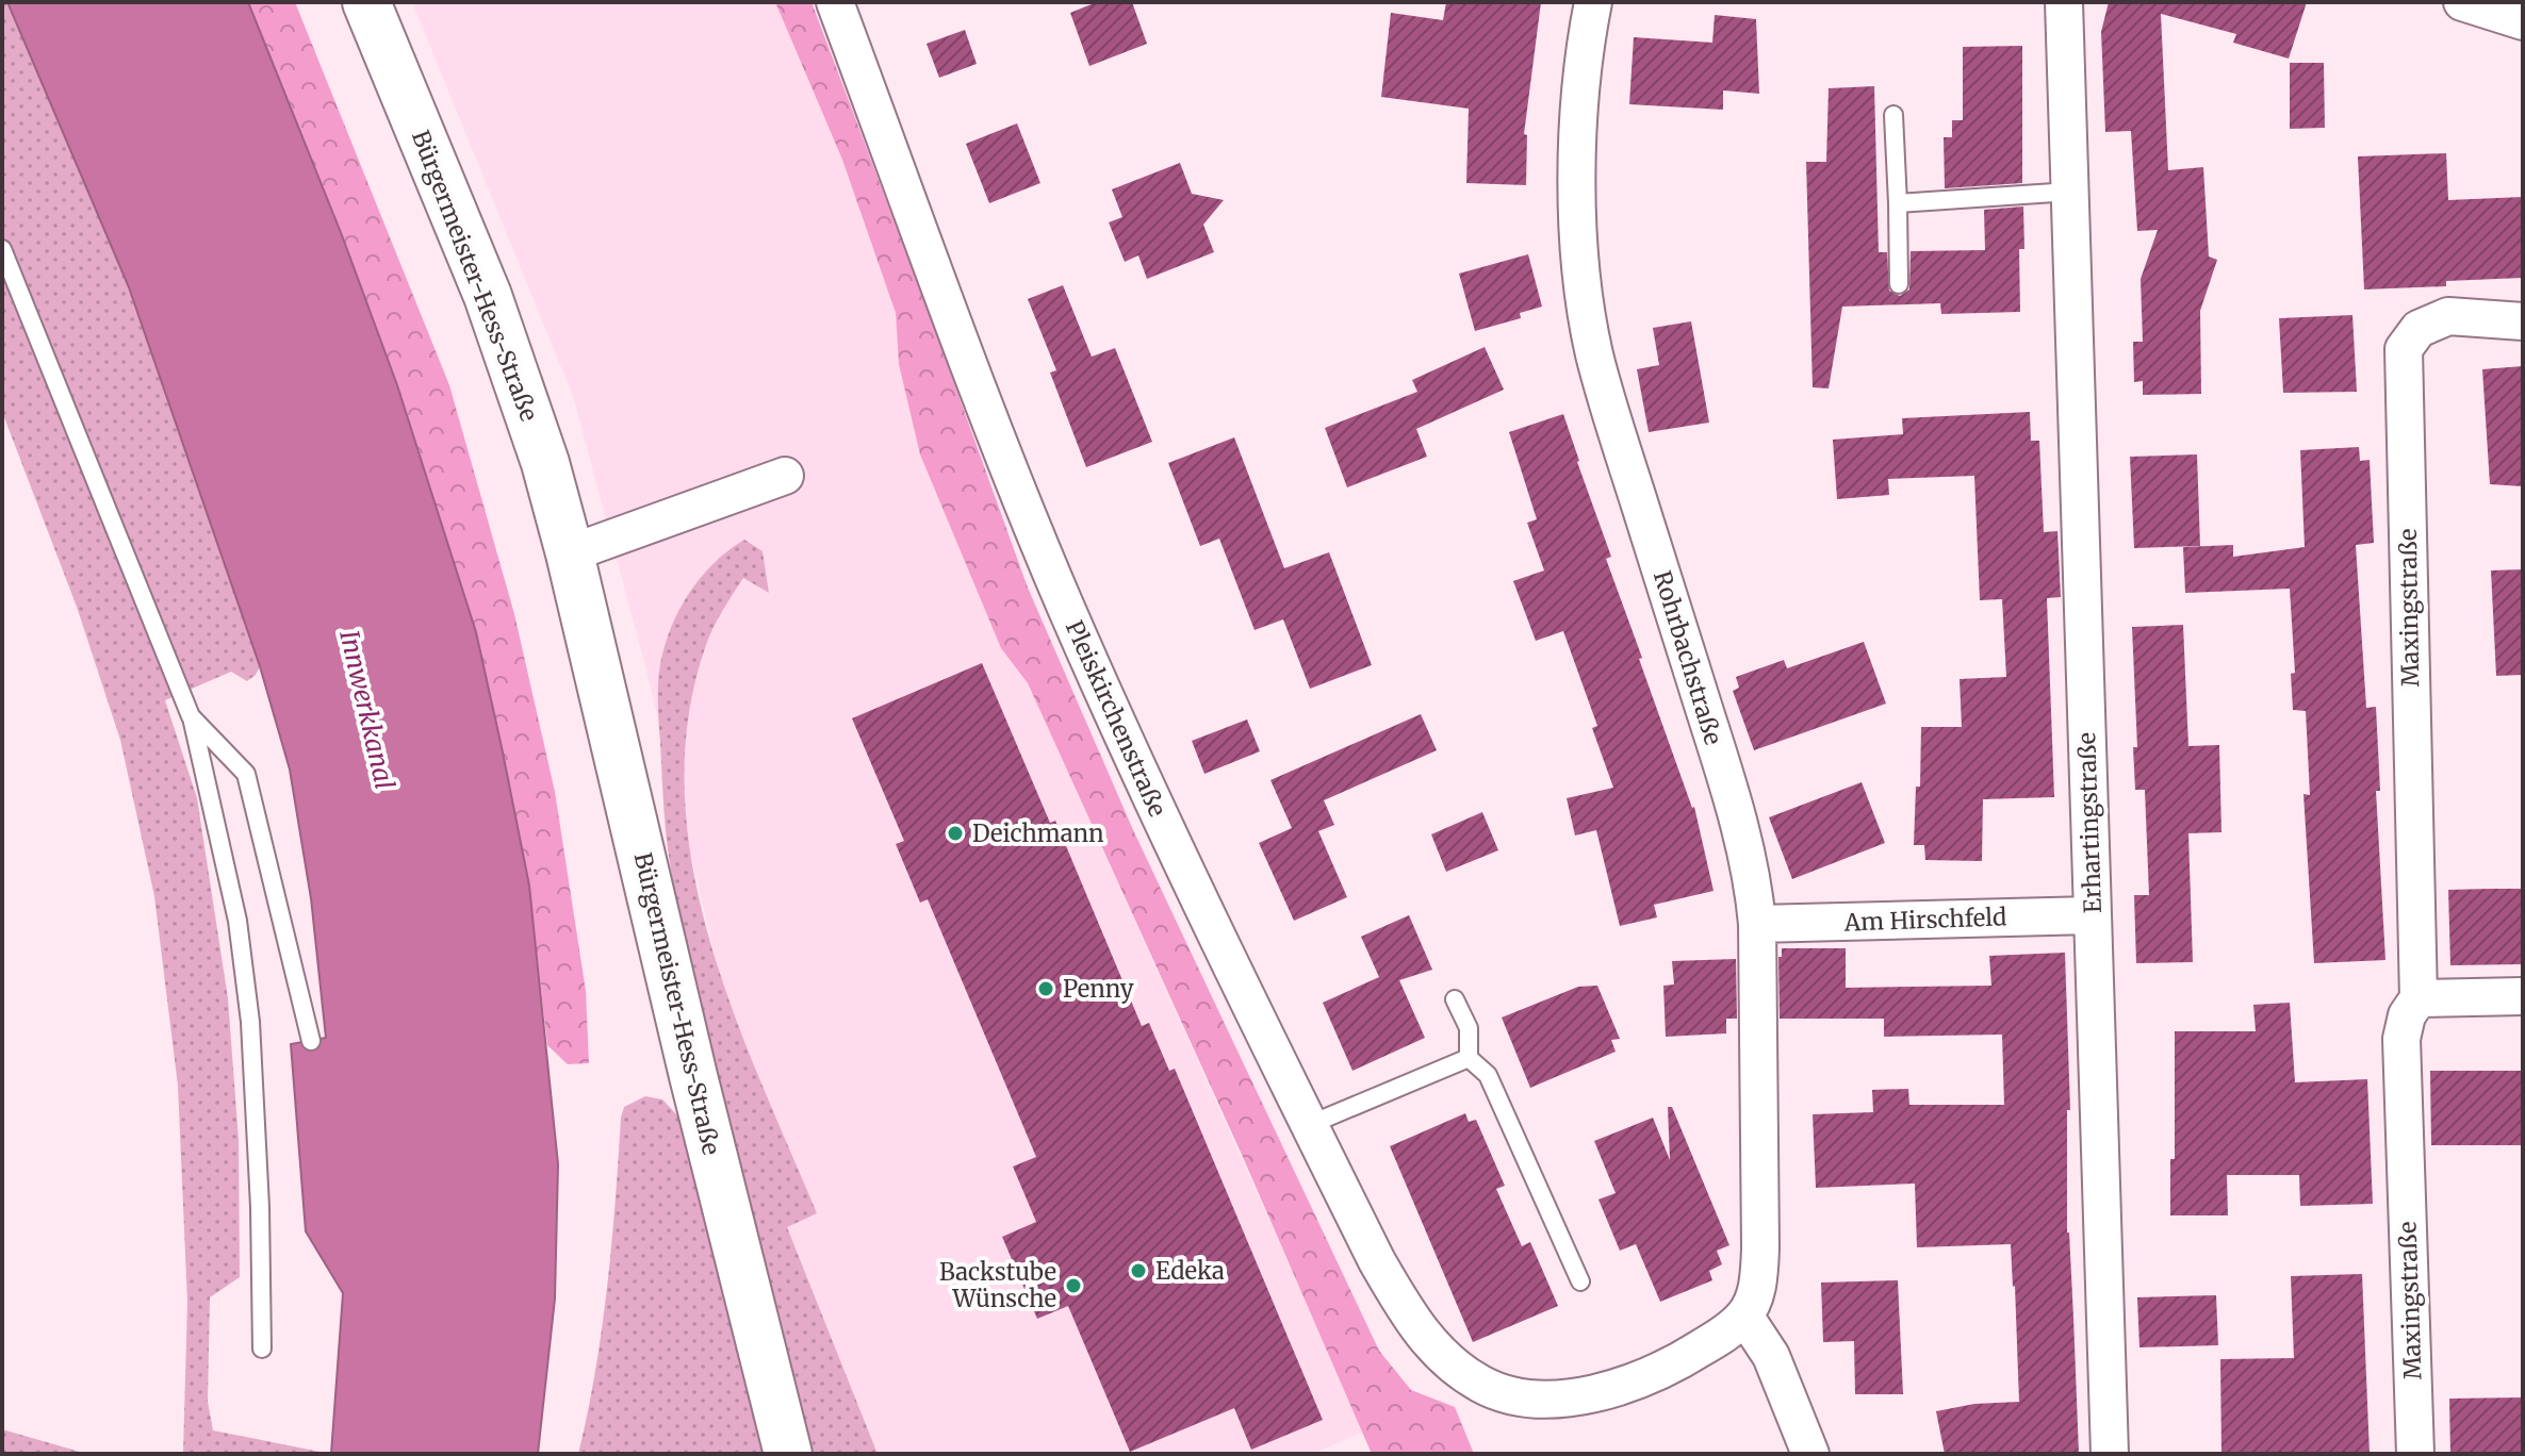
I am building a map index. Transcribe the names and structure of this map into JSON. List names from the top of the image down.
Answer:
{
  "streets": {
    "main road": ["Bürgermeister-Hess-Straße"],
    "street": [
      "Maxingstraße",
      "Rohrbachstraße",
      "Pleiskirchenstraße",
      "Erhartingstraße",
      "Am Hirschfeld"
    ]
  },
  "crossings": [
    ["Rohrbachstraße", "Pleiskirchenstraße"],
    ["Rohrbachstraße", "Am Hirschfeld"],
    ["Erhartingstraße", "Am Hirschfeld"]
  ],
  "water": ["Innwerkkanal"],
  "places": [
    "Deichmann",
    "Penny",
    "Edeka",
    "Backstube Wünsche"
  ]
}
